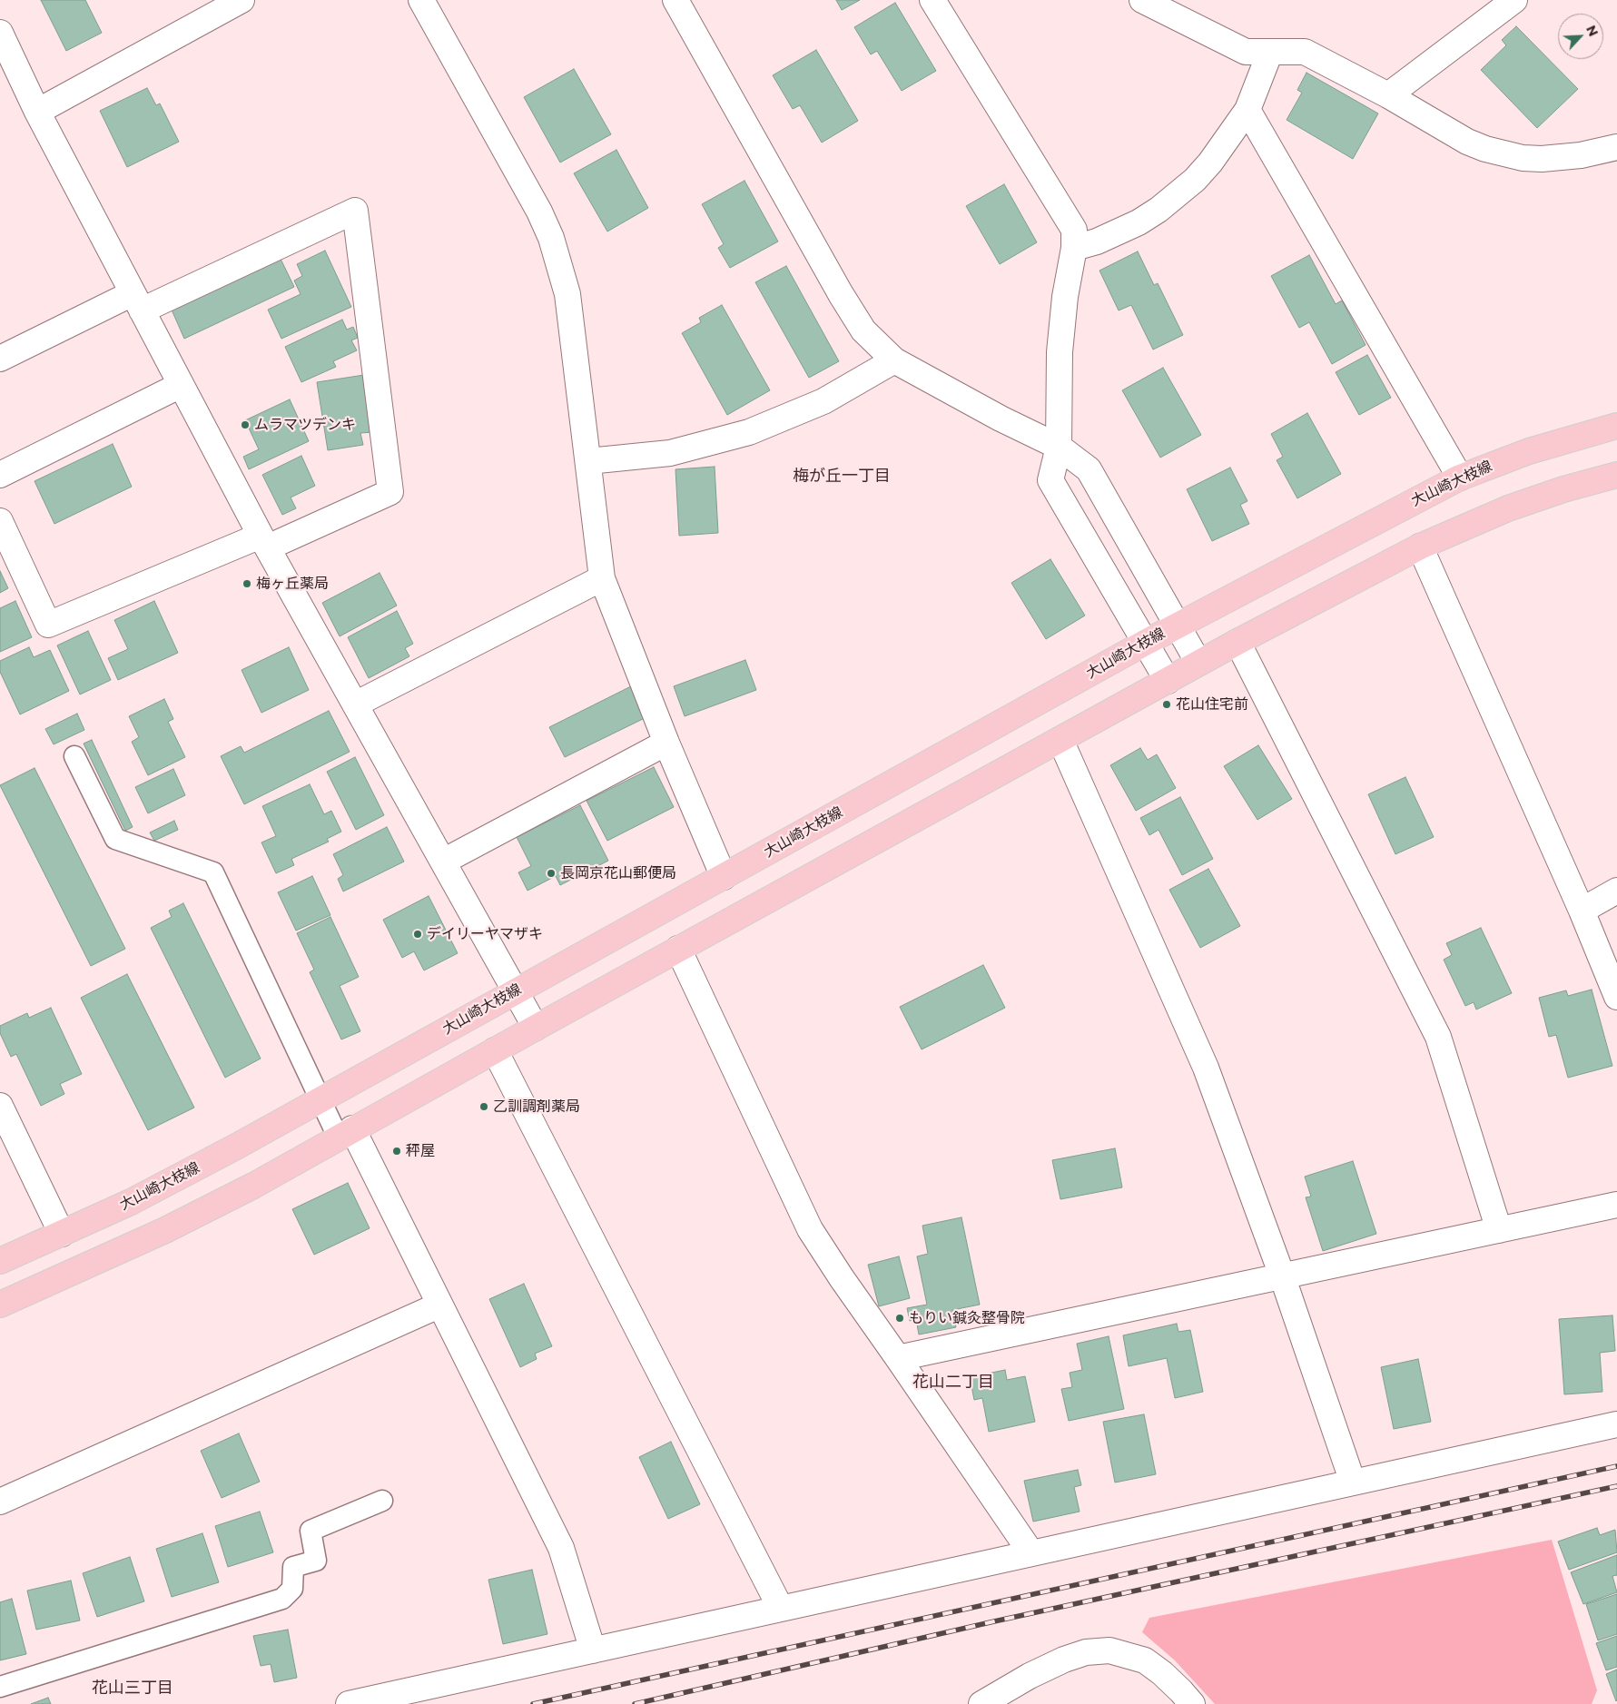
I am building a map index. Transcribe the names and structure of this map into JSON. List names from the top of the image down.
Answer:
{
  "streets": {
    "main road": ["大山崎大枝線"]
  },
  "districts": ["梅が丘一丁目", "花山二丁目", "花山三丁目"],
  "places": [
    "ムラマツデンキ",
    "梅ヶ丘薬局",
    "花山住宅前",
    "長岡京花山郵便局",
    "デイリーヤマザキ",
    "乙訓調剤薬局",
    "秤屋",
    "もりい鍼灸整骨院"
  ],
  "north": "top right"
}
